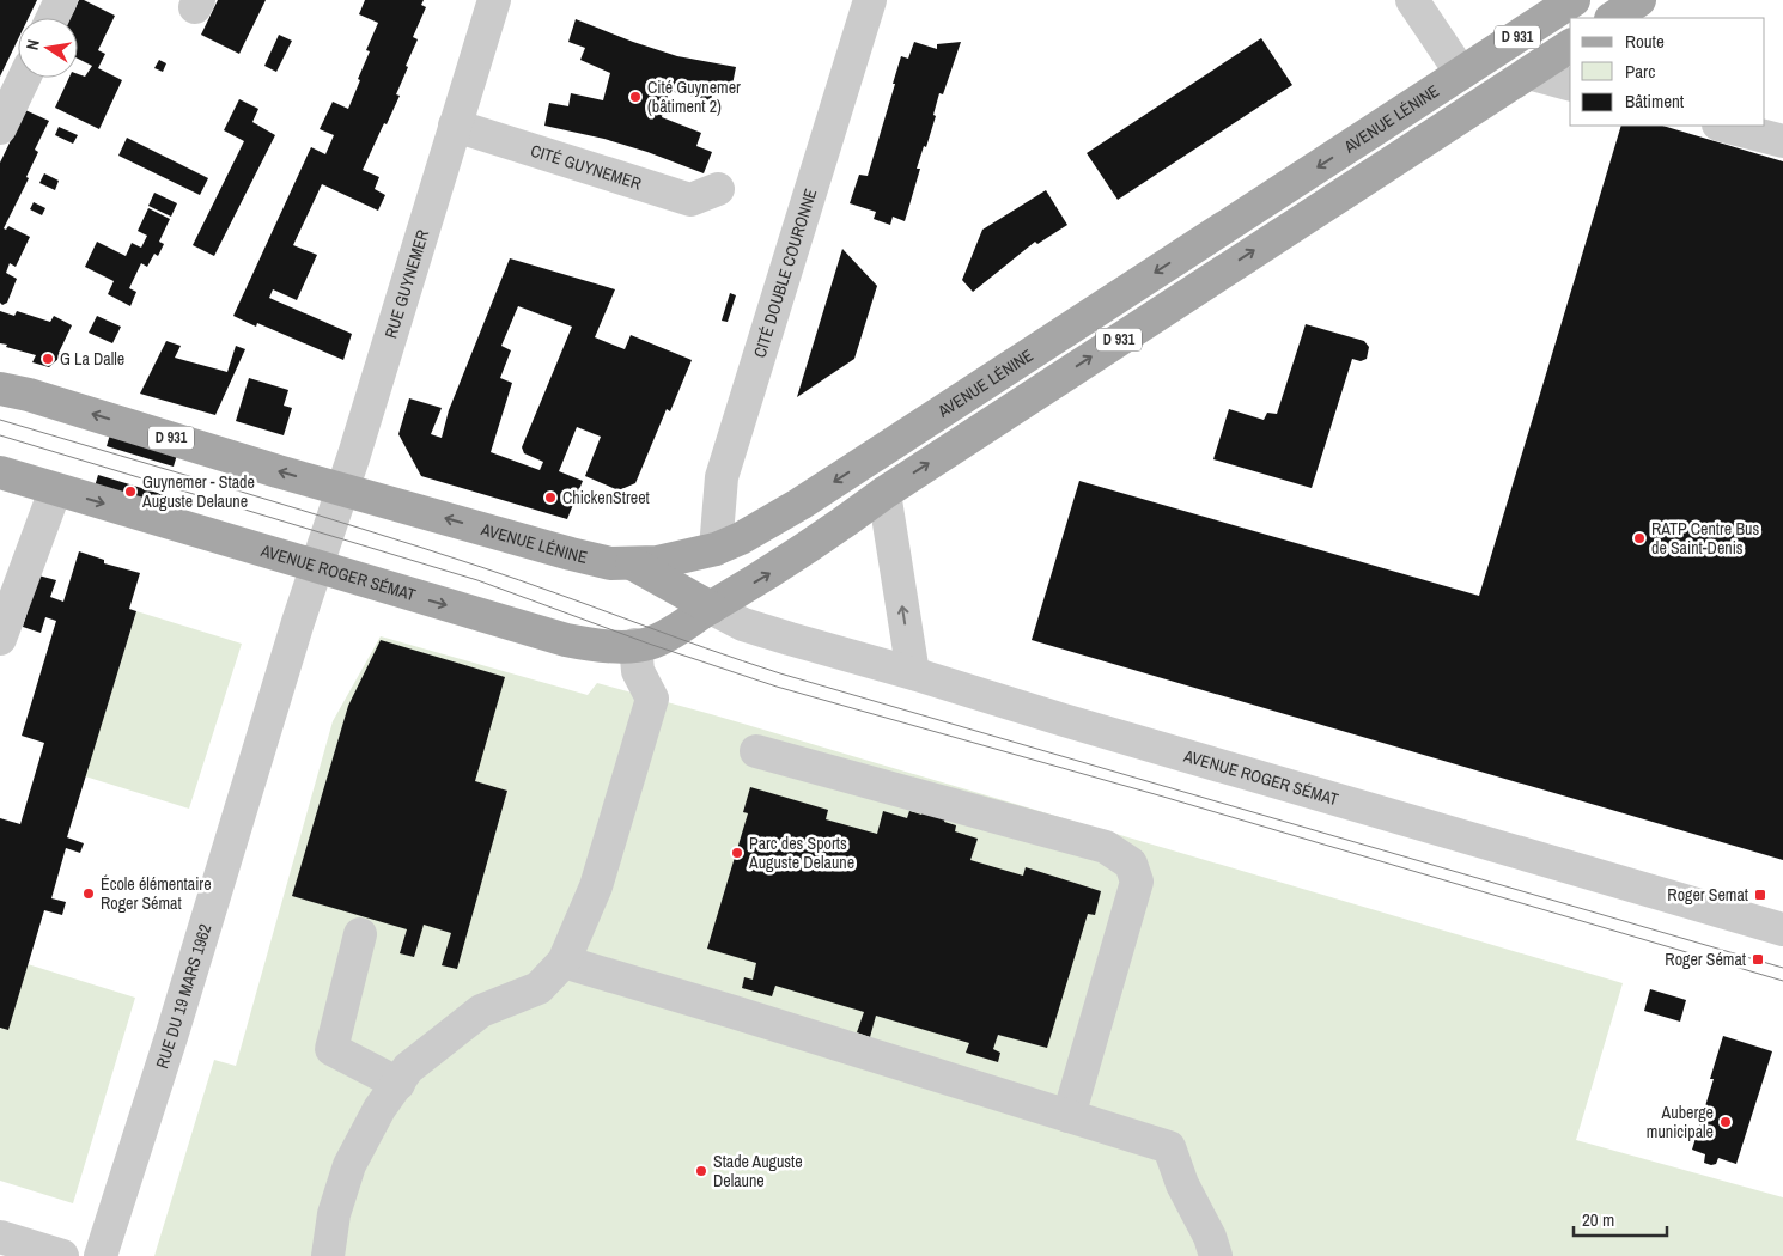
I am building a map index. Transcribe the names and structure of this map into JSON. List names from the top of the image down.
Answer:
{
  "streets": {
    "main road": ["D 931", "AVENUE LÉNINE", "AVENUE ROGER SÉMAT"],
    "street": [
      "CITÉ GUYNEMER",
      "CITÉ DOUBLE COURONNE",
      "RUE GUYNEMER",
      "RUE DU 19 MARS 1962"
    ]
  },
  "crossings": [
    ["D 931", "AVENUE LÉNINE"],
    ["D 931", "RUE GUYNEMER"],
    ["D 931", "AVENUE ROGER SÉMAT"],
    ["AVENUE LÉNINE", "CITÉ DOUBLE COURONNE"],
    ["AVENUE LÉNINE", "RUE GUYNEMER"],
    ["CITÉ GUYNEMER", "RUE GUYNEMER"],
    ["RUE GUYNEMER", "AVENUE ROGER SÉMAT"],
    ["RUE GUYNEMER", "RUE DU 19 MARS 1962"],
    ["AVENUE ROGER SÉMAT", "RUE DU 19 MARS 1962"]
  ],
  "places": {
    "other": [
      "Cité Guynemer (bâtiment 2)",
      "G La Dalle",
      "Guynemer - Stade Auguste Delaune",
      "ChickenStreet",
      "RATP Centre Bus de Saint-Denis",
      "Parc des Sports Auguste Delaune",
      "École élémentaire Roger Sémat",
      "Auberge municipale",
      "Stade Auguste Delaune"
    ],
    "transit": ["Roger Semat", "Roger Sémat"]
  },
  "legend": ["Route", "Parc", "Bâtiment"],
  "scale_bar": "20 m",
  "north": "left"
}
